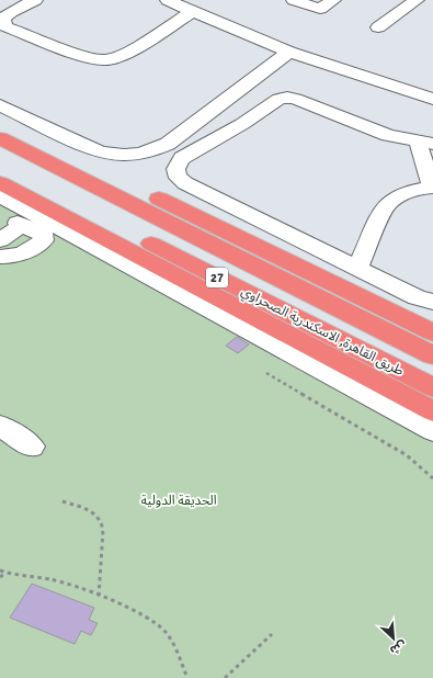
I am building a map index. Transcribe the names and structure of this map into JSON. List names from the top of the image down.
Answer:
{
  "streets": {
    "highway": ["27", "طريق القاهرة, الاسكندرية الصحراوي"]
  },
  "parks": ["الحديقة الدولية"],
  "north": "bottom right"
}
